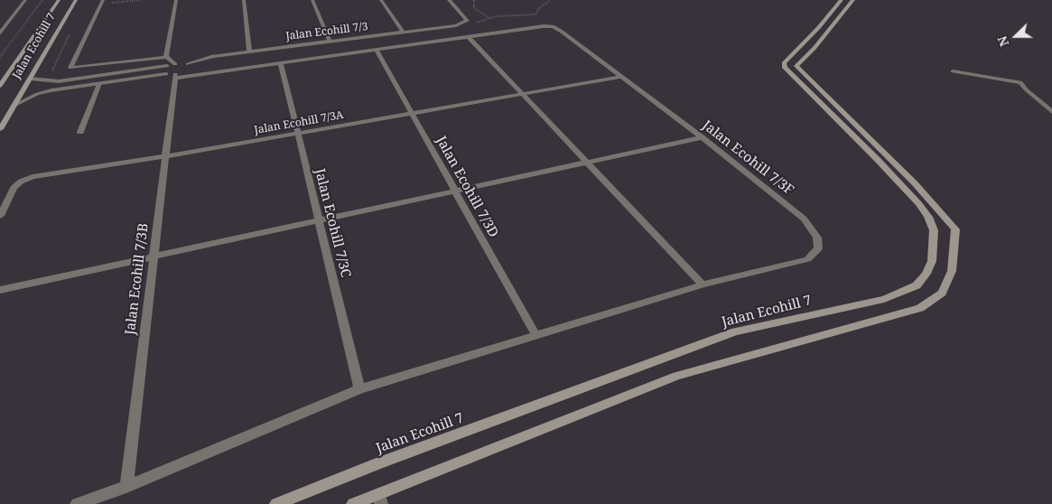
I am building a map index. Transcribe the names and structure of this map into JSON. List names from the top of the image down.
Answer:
{
  "streets": {
    "street": [
      "Jalan Ecohill 7/3",
      "Jalan Ecohill 7",
      "Jalan Ecohill 7/3A",
      "Jalan Ecohill 7/3F",
      "Jalan Ecohill 7/3D",
      "Jalan Ecohill 7/3C",
      "Jalan Ecohill 7/3B"
    ]
  },
  "crossings": [
    ["Jalan Ecohill 7/3A", "Jalan Ecohill 7/3F"],
    ["Jalan Ecohill 7/3A", "Jalan Ecohill 7/3D"],
    ["Jalan Ecohill 7/3A", "Jalan Ecohill 7/3C"],
    ["Jalan Ecohill 7/3A", "Jalan Ecohill 7/3B"],
    ["Jalan Ecohill 7/3F", "Jalan Ecohill 7/3D"],
    ["Jalan Ecohill 7/3F", "Jalan Ecohill 7/3C"],
    ["Jalan Ecohill 7/3F", "Jalan Ecohill 7/3B"]
  ],
  "north": "left"
}
